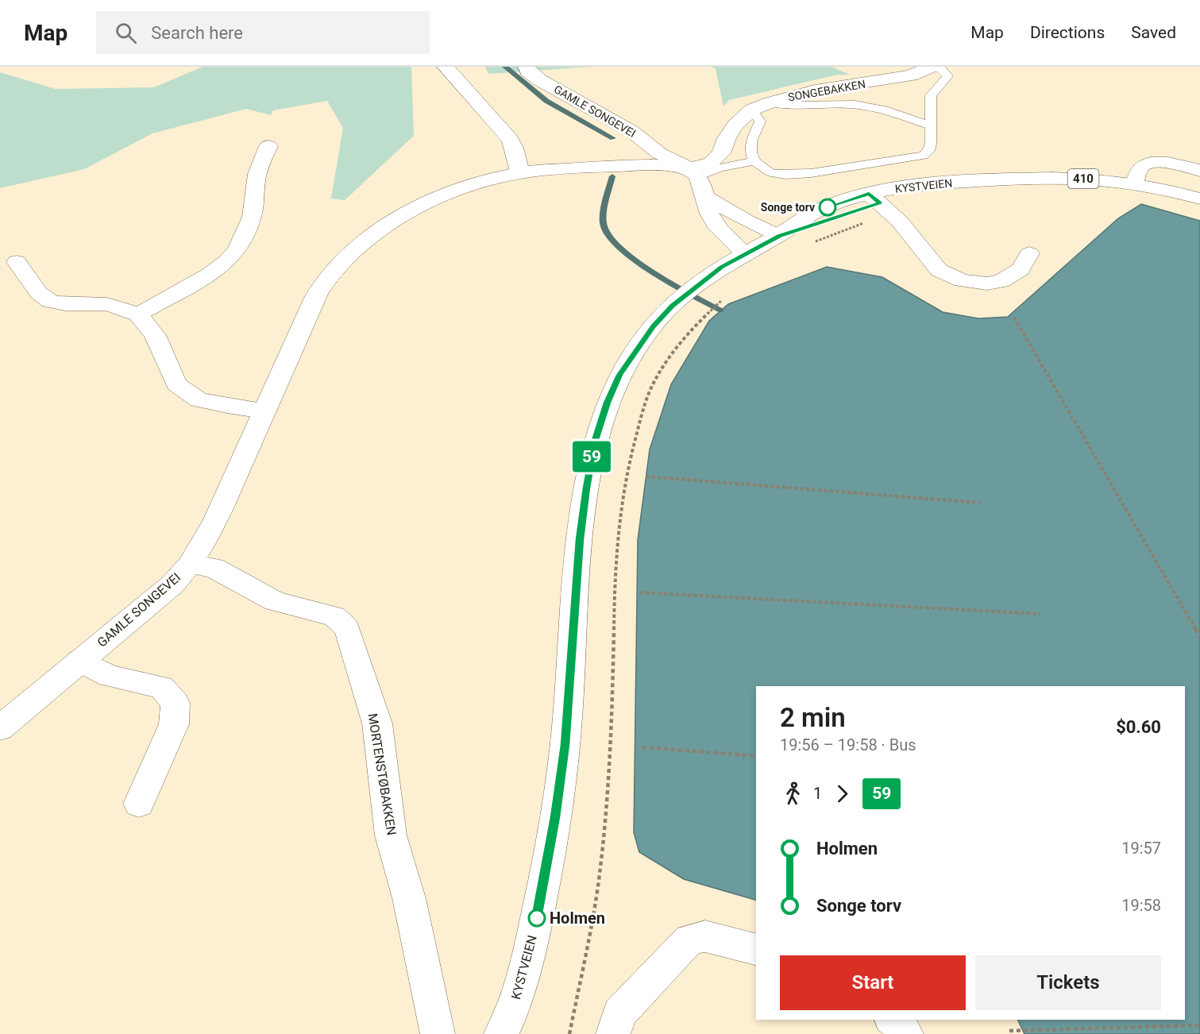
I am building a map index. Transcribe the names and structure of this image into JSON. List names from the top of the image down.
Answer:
{
  "streets": {
    "street": [
      "SONGEBAKKEN",
      "GAMLE SONGEVEI",
      "410",
      "KYSTVEIEN",
      "MORTENSTØBAKKEN"
    ]
  },
  "crossings": [
    ["SONGEBAKKEN", "GAMLE SONGEVEI"],
    ["GAMLE SONGEVEI", "KYSTVEIEN"],
    ["GAMLE SONGEVEI", "MORTENSTØBAKKEN"]
  ],
  "places": ["Songe torv", "Holmen"],
  "lines": ["bus line 59"],
  "page": {
    "header": "Map",
    "search": "Search here",
    "nav": ["Map", "Directions", "Saved"],
    "on_map": "59",
    "heading": ["2 min", "19:56 – 19:58 · Bus", "$0.60"],
    "legs": ["1", "59"],
    "list": [
      {
        "name": "Holmen",
        "value": "19:57"
      },
      {
        "name": "Songe torv",
        "value": "19:58"
      }
    ],
    "buttons": ["Start", "Tickets"]
  }
}
